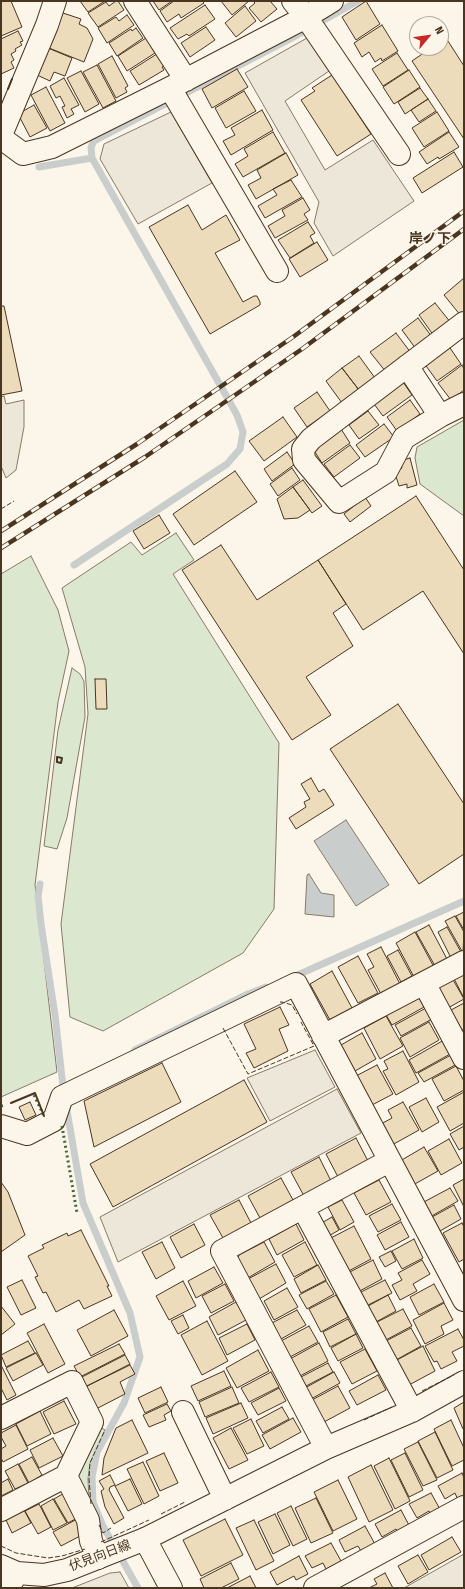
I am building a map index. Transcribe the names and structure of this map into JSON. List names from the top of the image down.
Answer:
{
  "streets": {
    "street": ["伏見向日線"]
  },
  "districts": ["岸ノ下"],
  "north": "top right"
}
